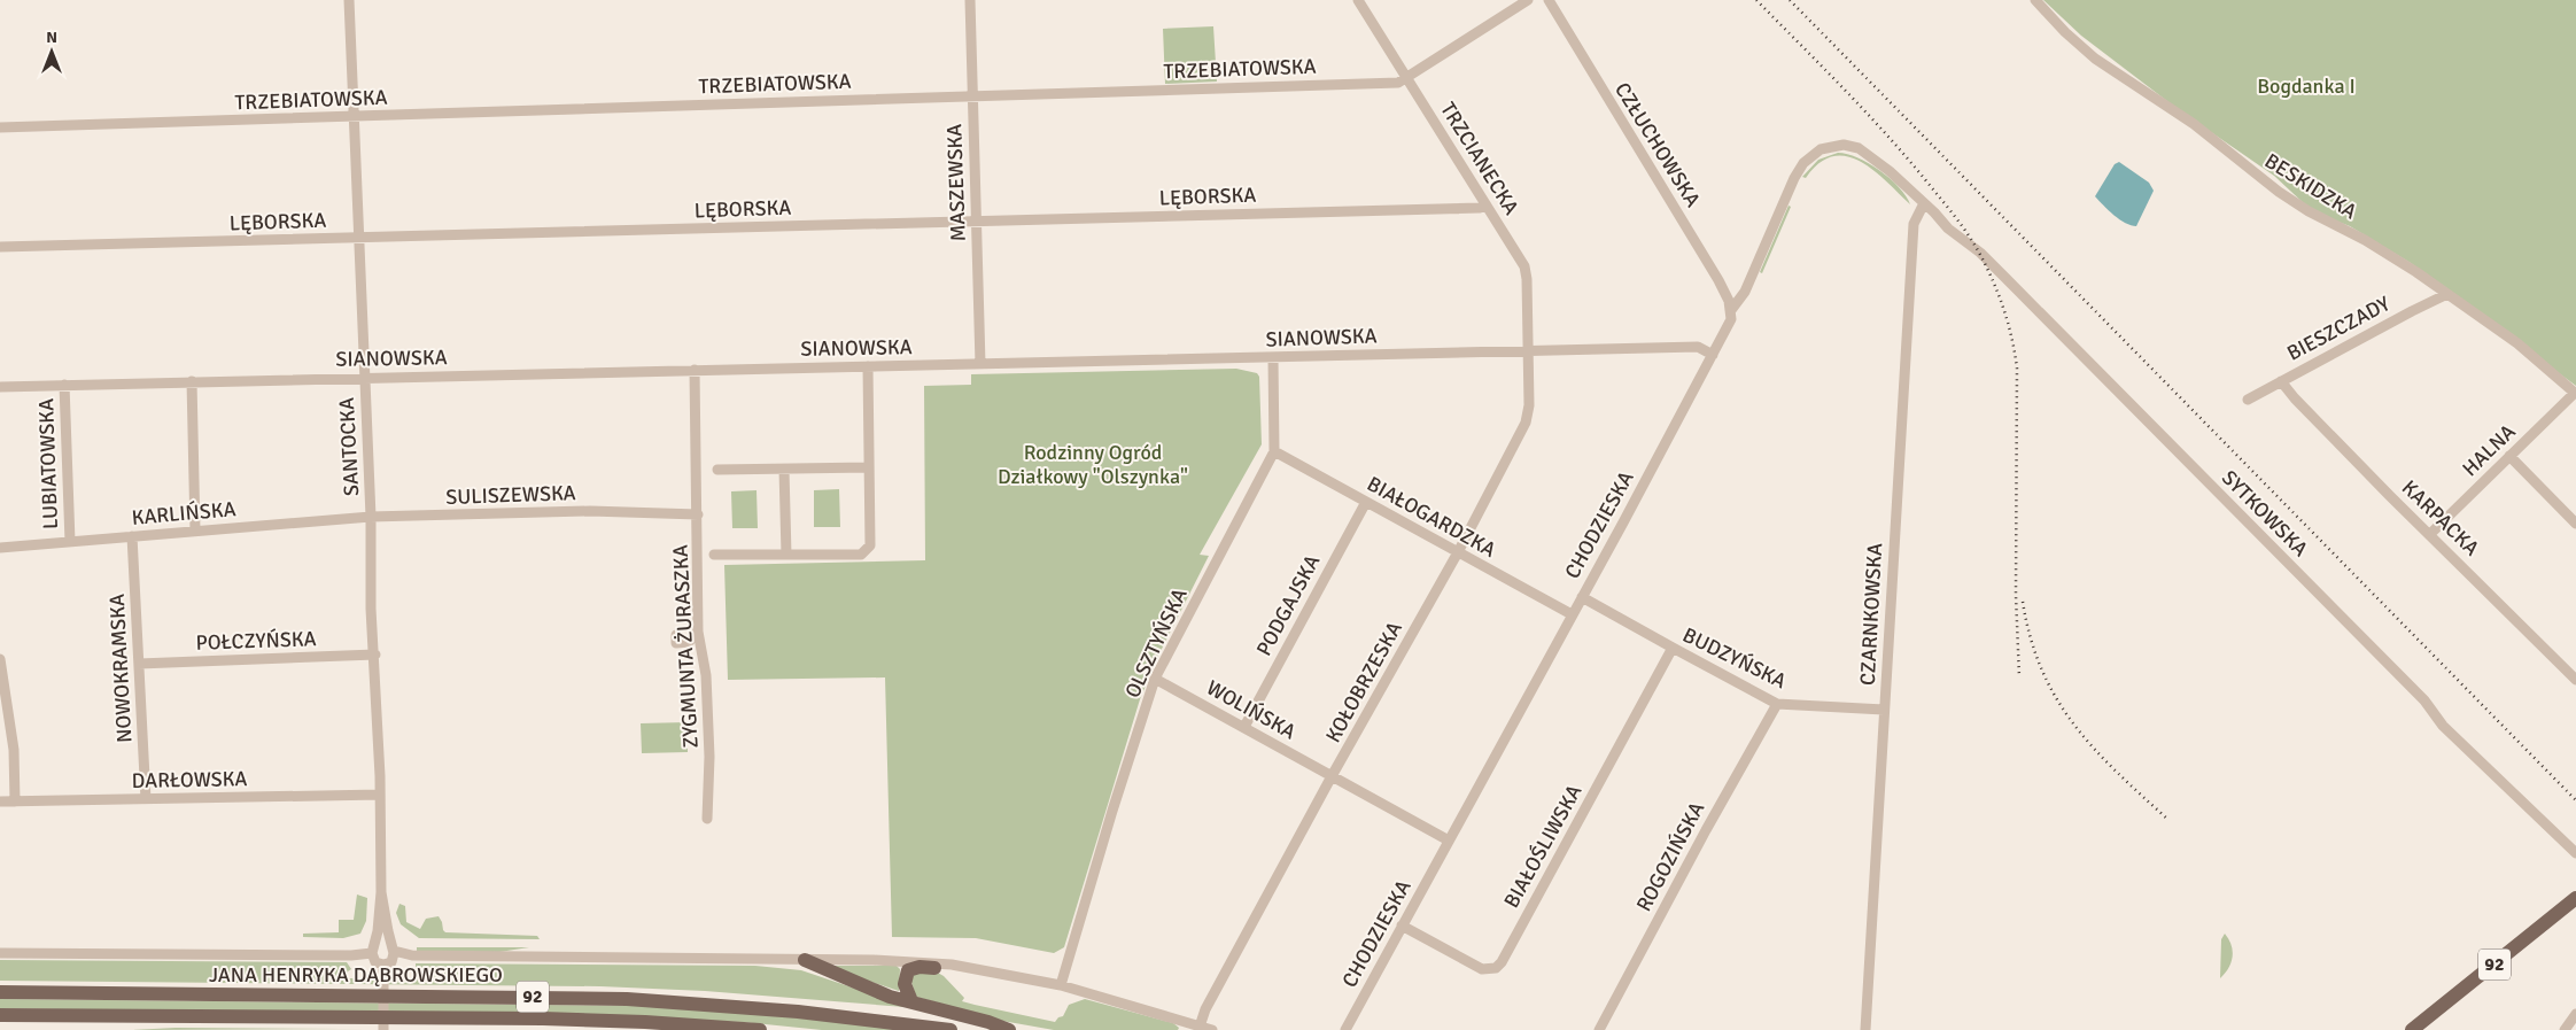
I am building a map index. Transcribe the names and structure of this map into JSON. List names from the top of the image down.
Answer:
{
  "streets": {
    "main road": ["92", "JANA HENRYKA DĄBROWSKIEGO"],
    "street": [
      "TRZEBIATOWSKA",
      "CZŁUCHOWSKA",
      "TRZCIANECKA",
      "MASZEWSKA",
      "BESKIDZKA",
      "LĘBORSKA",
      "BIESZCZADY",
      "SIANOWSKA",
      "SANTOCKA",
      "HALNA",
      "LUBIATOWSKA",
      "SULISZEWSKA",
      "KARLIŃSKA",
      "SYTKOWSKA",
      "BIAŁOGARDZKA",
      "KARPACKA",
      "CHODZIESKA",
      "PODGAJSKA",
      "CZARNKOWSKA",
      "POŁCZYŃSKA",
      "OLSZTYŃSKA",
      "ZYGMUNTA ŻURASZKA",
      "BUDZYŃSKA",
      "NOWOKRAMSKA",
      "KOŁOBRZESKA",
      "WOLIŃSKA",
      "DARŁOWSKA",
      "BIAŁOŚLIWSKA",
      "ROGOZIŃSKA"
    ]
  },
  "crossings": [
    ["TRZEBIATOWSKA", "TRZCIANECKA"],
    ["TRZEBIATOWSKA", "MASZEWSKA"],
    ["TRZEBIATOWSKA", "SANTOCKA"],
    ["CZŁUCHOWSKA", "CHODZIESKA"],
    ["TRZCIANECKA", "LĘBORSKA"],
    ["TRZCIANECKA", "SIANOWSKA"],
    ["TRZCIANECKA", "KOŁOBRZESKA"],
    ["MASZEWSKA", "LĘBORSKA"],
    ["MASZEWSKA", "SIANOWSKA"],
    ["BESKIDZKA", "BIESZCZADY"],
    ["BESKIDZKA", "HALNA"],
    ["LĘBORSKA", "SANTOCKA"],
    ["BIESZCZADY", "KARPACKA"],
    ["SIANOWSKA", "SANTOCKA"],
    ["SIANOWSKA", "LUBIATOWSKA"],
    ["SIANOWSKA", "CHODZIESKA"],
    ["SIANOWSKA", "OLSZTYŃSKA"],
    ["SIANOWSKA", "ZYGMUNTA ŻURASZKA"],
    ["SIANOWSKA", "KOŁOBRZESKA"],
    ["SANTOCKA", "SULISZEWSKA"],
    ["SANTOCKA", "KARLIŃSKA"],
    ["SANTOCKA", "POŁCZYŃSKA"],
    ["SANTOCKA", "DARŁOWSKA"],
    ["SANTOCKA", "JANA HENRYKA DĄBROWSKIEGO"],
    ["HALNA", "KARPACKA"],
    ["LUBIATOWSKA", "KARLIŃSKA"],
    ["SULISZEWSKA", "KARLIŃSKA"],
    ["SULISZEWSKA", "ZYGMUNTA ŻURASZKA"],
    ["KARLIŃSKA", "NOWOKRAMSKA"],
    ["SYTKOWSKA", "CHODZIESKA"],
    ["SYTKOWSKA", "CZARNKOWSKA"],
    ["BIAŁOGARDZKA", "CHODZIESKA"],
    ["BIAŁOGARDZKA", "PODGAJSKA"],
    ["BIAŁOGARDZKA", "OLSZTYŃSKA"],
    ["BIAŁOGARDZKA", "KOŁOBRZESKA"],
    ["CHODZIESKA", "CZARNKOWSKA"],
    ["CHODZIESKA", "BUDZYŃSKA"],
    ["CHODZIESKA", "WOLIŃSKA"],
    ["CHODZIESKA", "BIAŁOŚLIWSKA"],
    ["PODGAJSKA", "WOLIŃSKA"],
    ["CZARNKOWSKA", "BUDZYŃSKA"],
    ["POŁCZYŃSKA", "NOWOKRAMSKA"],
    ["OLSZTYŃSKA", "WOLIŃSKA"],
    ["OLSZTYŃSKA", "JANA HENRYKA DĄBROWSKIEGO"],
    ["BUDZYŃSKA", "BIAŁOŚLIWSKA"],
    ["BUDZYŃSKA", "ROGOZIŃSKA"],
    ["NOWOKRAMSKA", "DARŁOWSKA"],
    ["KOŁOBRZESKA", "WOLIŃSKA"],
    ["KOŁOBRZESKA", "JANA HENRYKA DĄBROWSKIEGO"]
  ],
  "parks": ["Bogdanka I", "Rodzinny Ogród Działkowy \"Olszynka\""],
  "north": "top"
}
